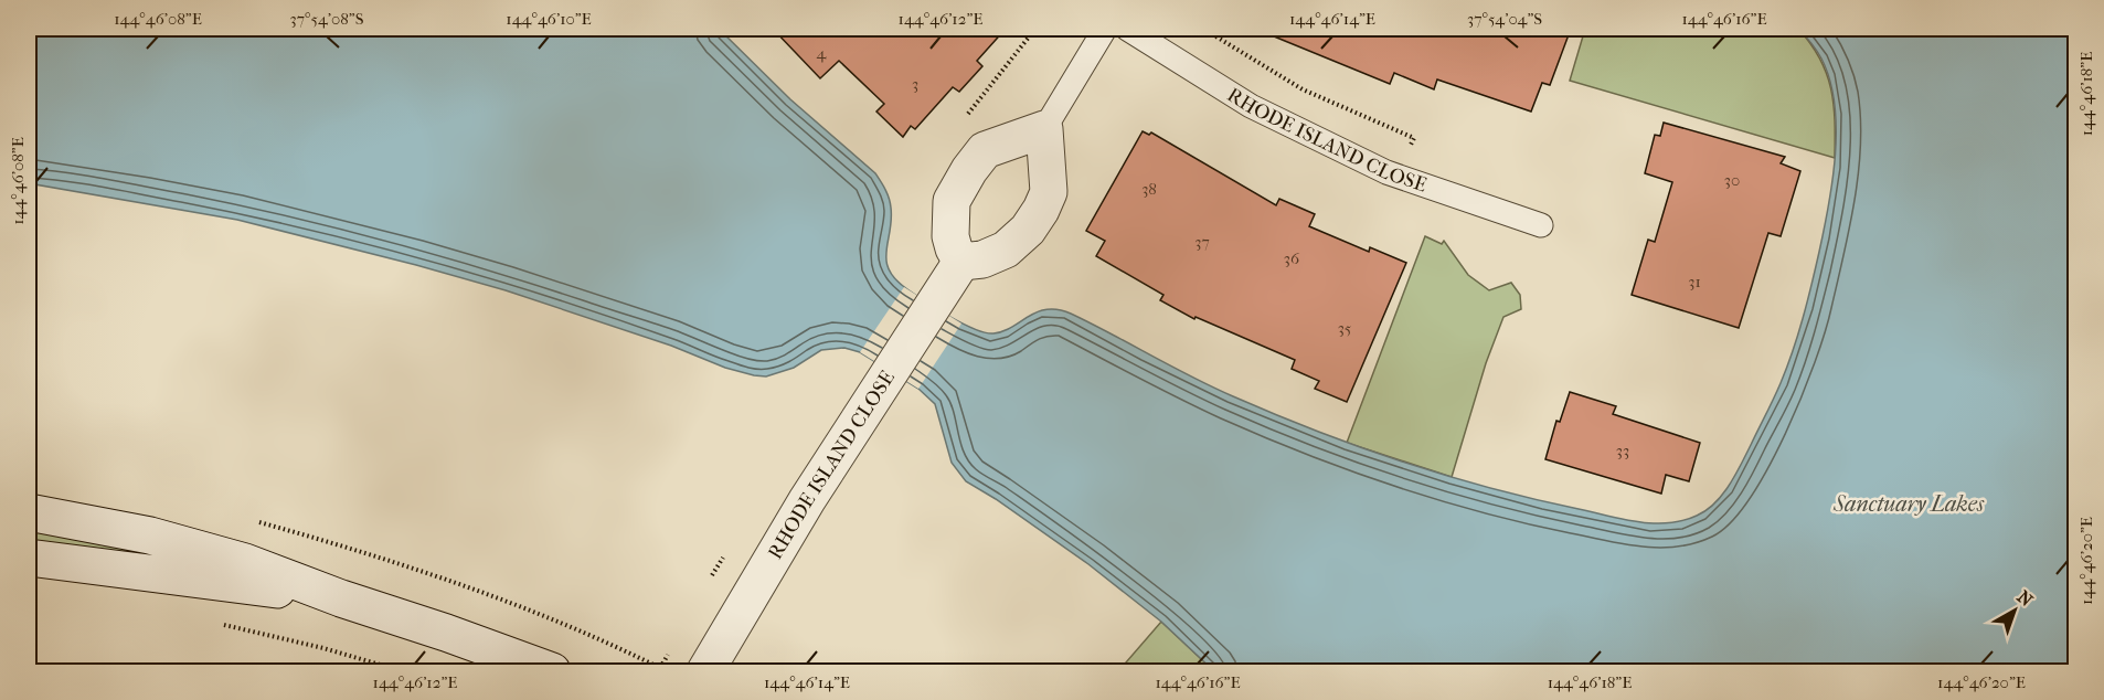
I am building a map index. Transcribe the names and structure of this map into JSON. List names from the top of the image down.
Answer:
{
  "streets": {
    "street": ["RHODE ISLAND CLOSE"]
  },
  "water": ["Sanctuary Lakes"],
  "house_numbers": [
    "4",
    "3",
    "30",
    "38",
    "37",
    "36",
    "31",
    "35",
    "33"
  ],
  "north": "top right",
  "coordinates": [
    "144°46'08\"E",
    "37°54'08\"S",
    "144°46'10\"E",
    "144°46'12\"E",
    "144°46'14\"E",
    "37°54'04\"S",
    "144°46'16\"E",
    "144°46'18\"E",
    "144°46'20\"E"
  ]
}
